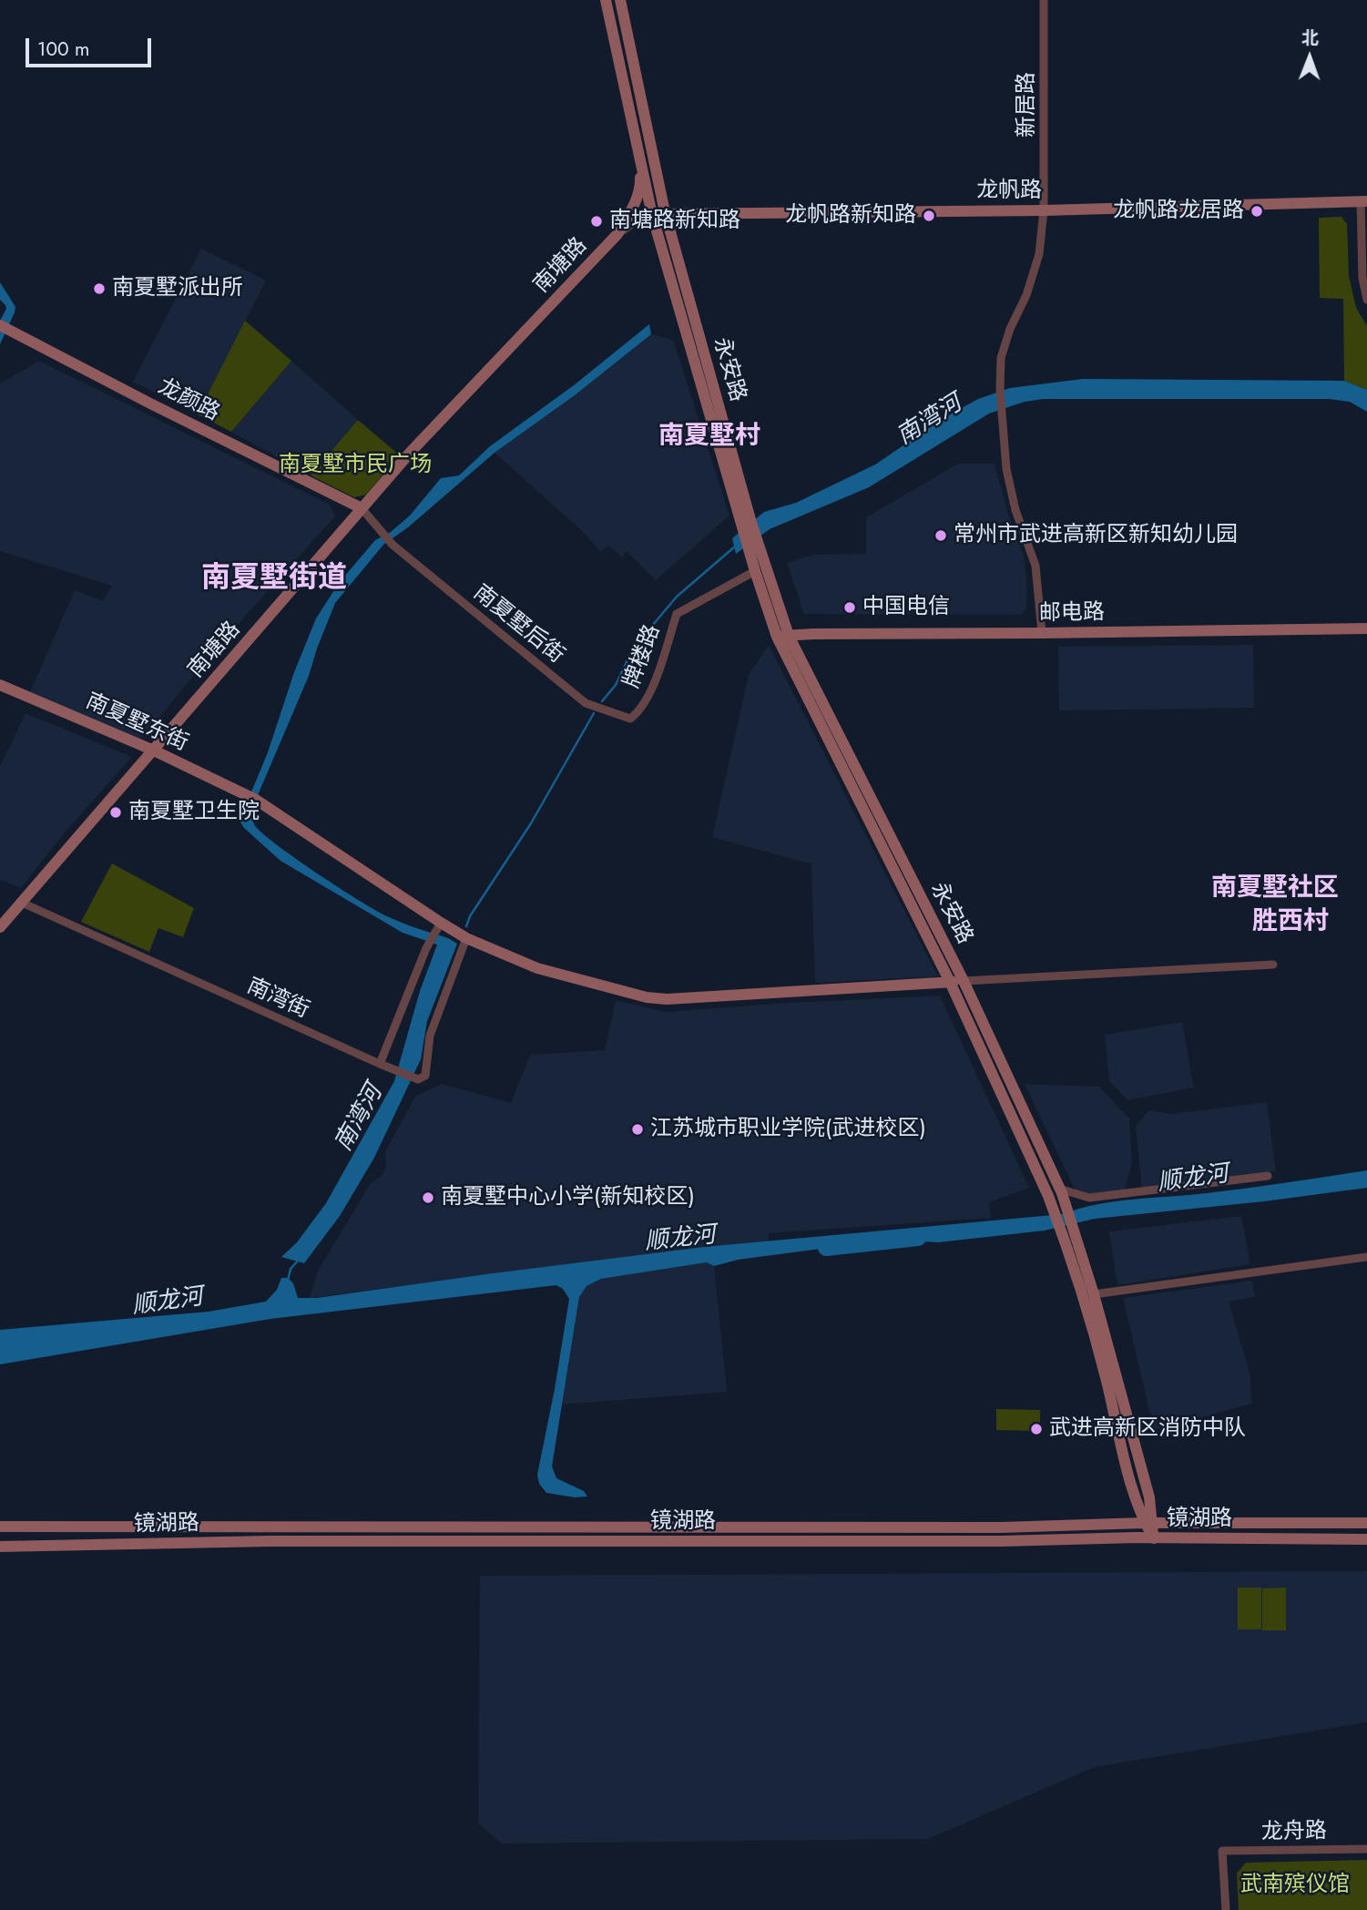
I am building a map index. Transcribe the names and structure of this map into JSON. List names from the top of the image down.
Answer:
{
  "streets": {
    "street": [
      "新居路",
      "龙帆路",
      "南塘路",
      "永安路",
      "龙颜路",
      "邮电路",
      "南夏墅后街",
      "牌楼路",
      "南夏墅东街",
      "南湾街",
      "镜湖路",
      "龙舟路"
    ]
  },
  "crossings": [
    ["新居路", "龙帆路"],
    ["新居路", "邮电路"],
    ["龙帆路", "南塘路"],
    ["龙帆路", "永安路"],
    ["南塘路", "永安路"],
    ["南塘路", "龙颜路"],
    ["南塘路", "南夏墅后街"],
    ["南塘路", "南夏墅东街"],
    ["南塘路", "南湾街"],
    ["永安路", "邮电路"],
    ["永安路", "牌楼路"],
    ["永安路", "南夏墅东街"],
    ["永安路", "镜湖路"],
    ["龙颜路", "南夏墅后街"],
    ["南夏墅后街", "牌楼路"],
    ["南夏墅东街", "南湾街"]
  ],
  "districts": [
    "南夏墅村",
    "南夏墅街道",
    "南夏墅社区",
    "胜西村"
  ],
  "water": ["南湾河", "顺龙河"],
  "parks": ["南夏墅市民广场", "武南殡仪馆"],
  "places": [
    "龙帆路龙居路",
    "龙帆路新知路",
    "南塘路新知路",
    "南夏墅派出所",
    "常州市武进高新区新知幼儿园",
    "中国电信",
    "南夏墅卫生院",
    "江苏城市职业学院(武进校区)",
    "南夏墅中心小学(新知校区)",
    "武进高新区消防中队"
  ],
  "scale_bar": "100 m",
  "north": "top"
}
